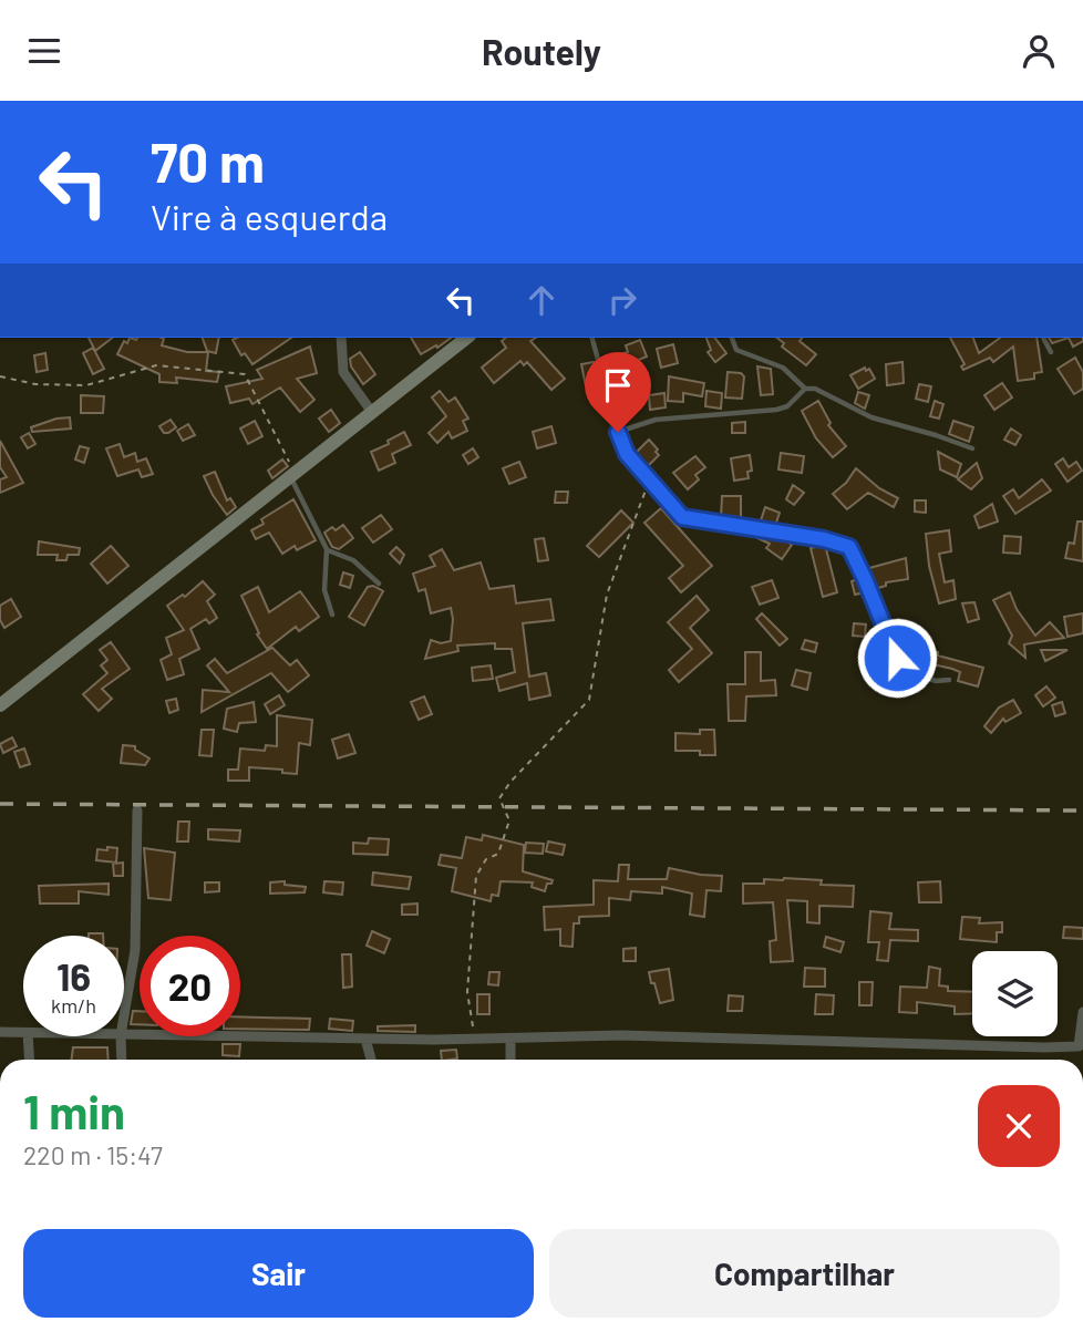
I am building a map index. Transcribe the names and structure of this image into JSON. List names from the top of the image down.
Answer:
{
  "page": {
    "header": "Routely",
    "turn": ["70 m", "Vire à esquerda"],
    "speed": "16 km/h",
    "limit": "20",
    "heading": ["1 min", "220 m · 15:47"],
    "buttons": ["Sair", "Compartilhar"]
  }
}
